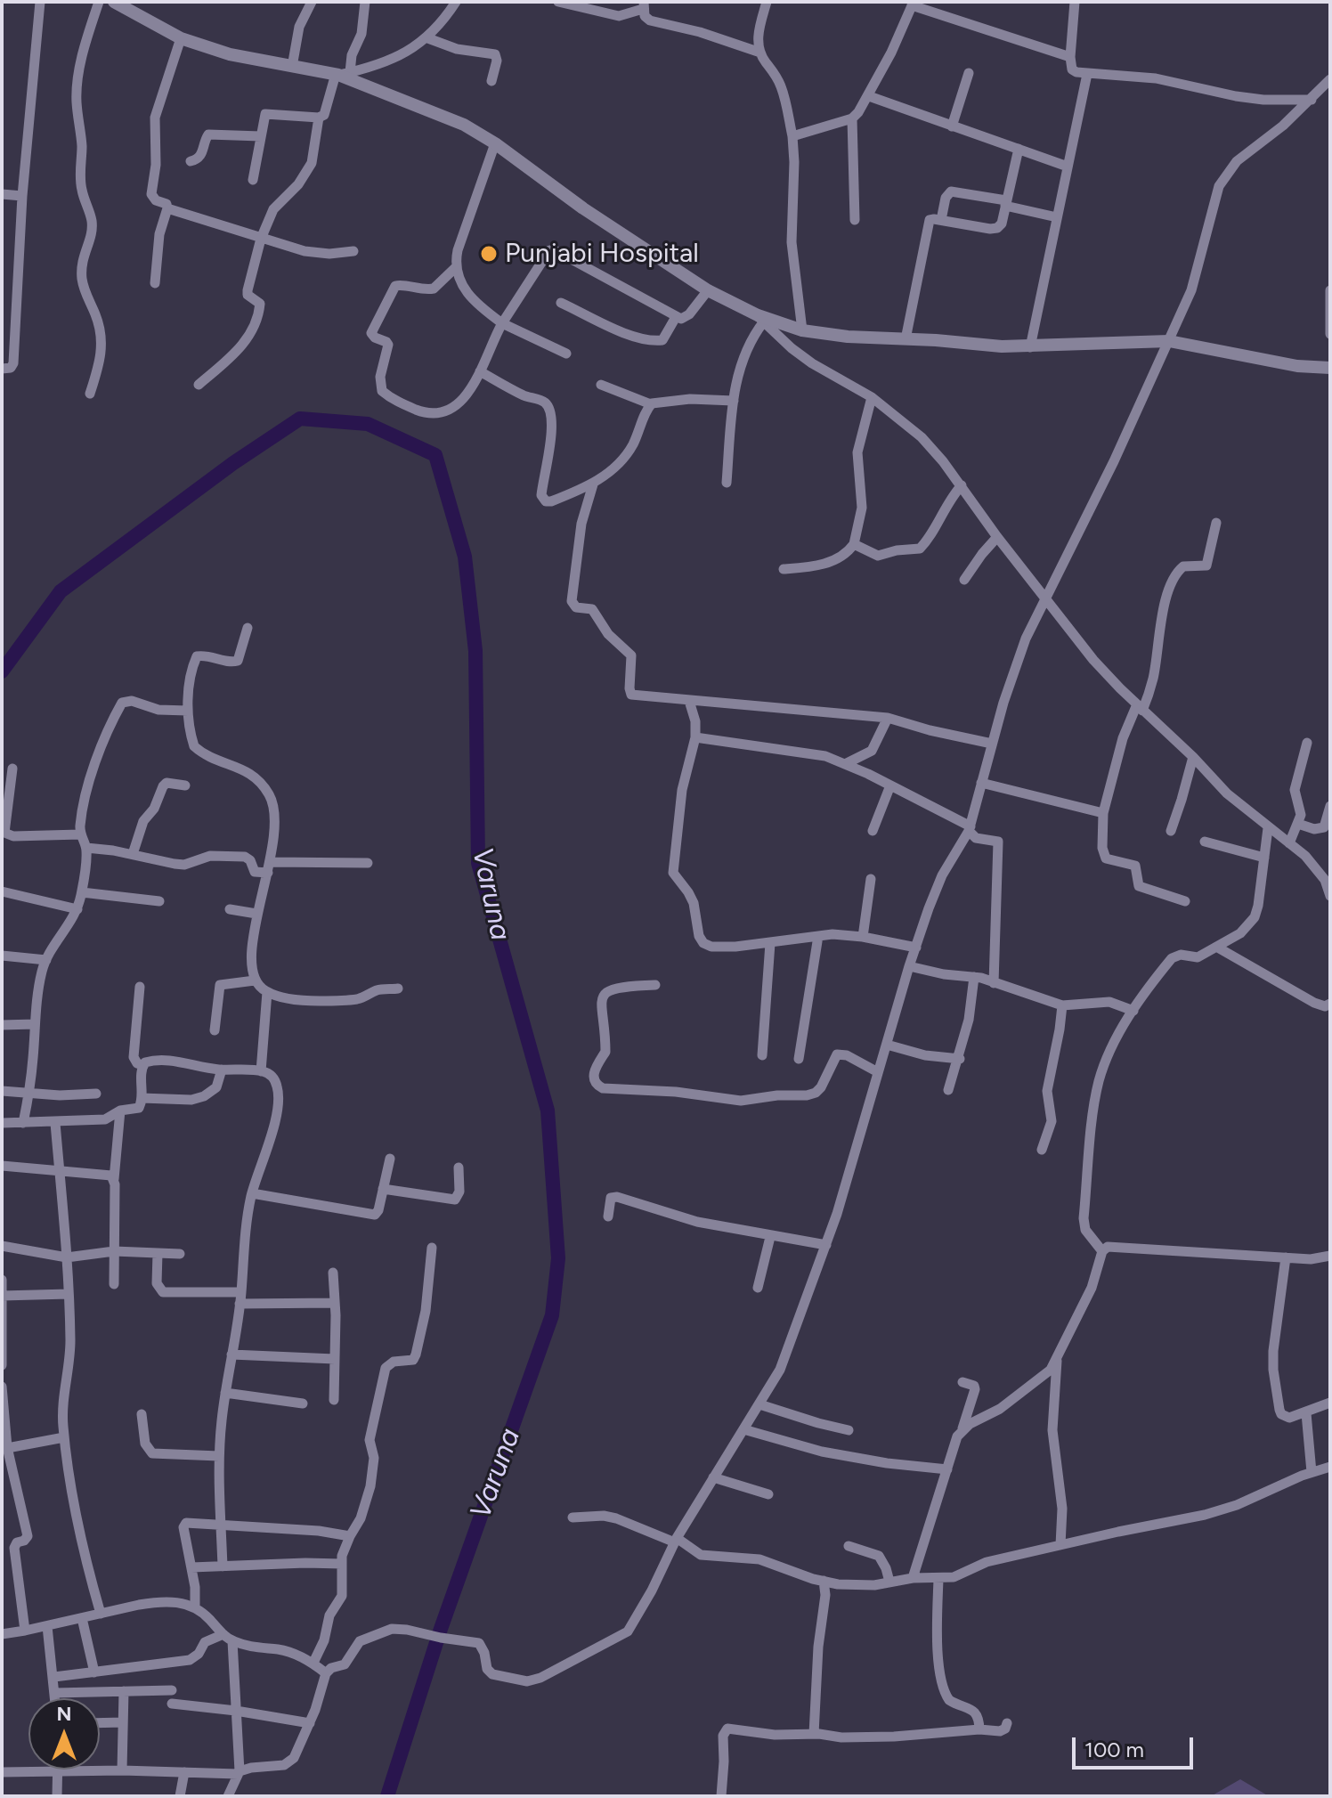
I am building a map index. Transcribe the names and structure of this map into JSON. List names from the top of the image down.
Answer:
{
  "water": ["Varuna"],
  "places": ["Punjabi Hospital"],
  "scale_bar": "100 m",
  "north": "top"
}
